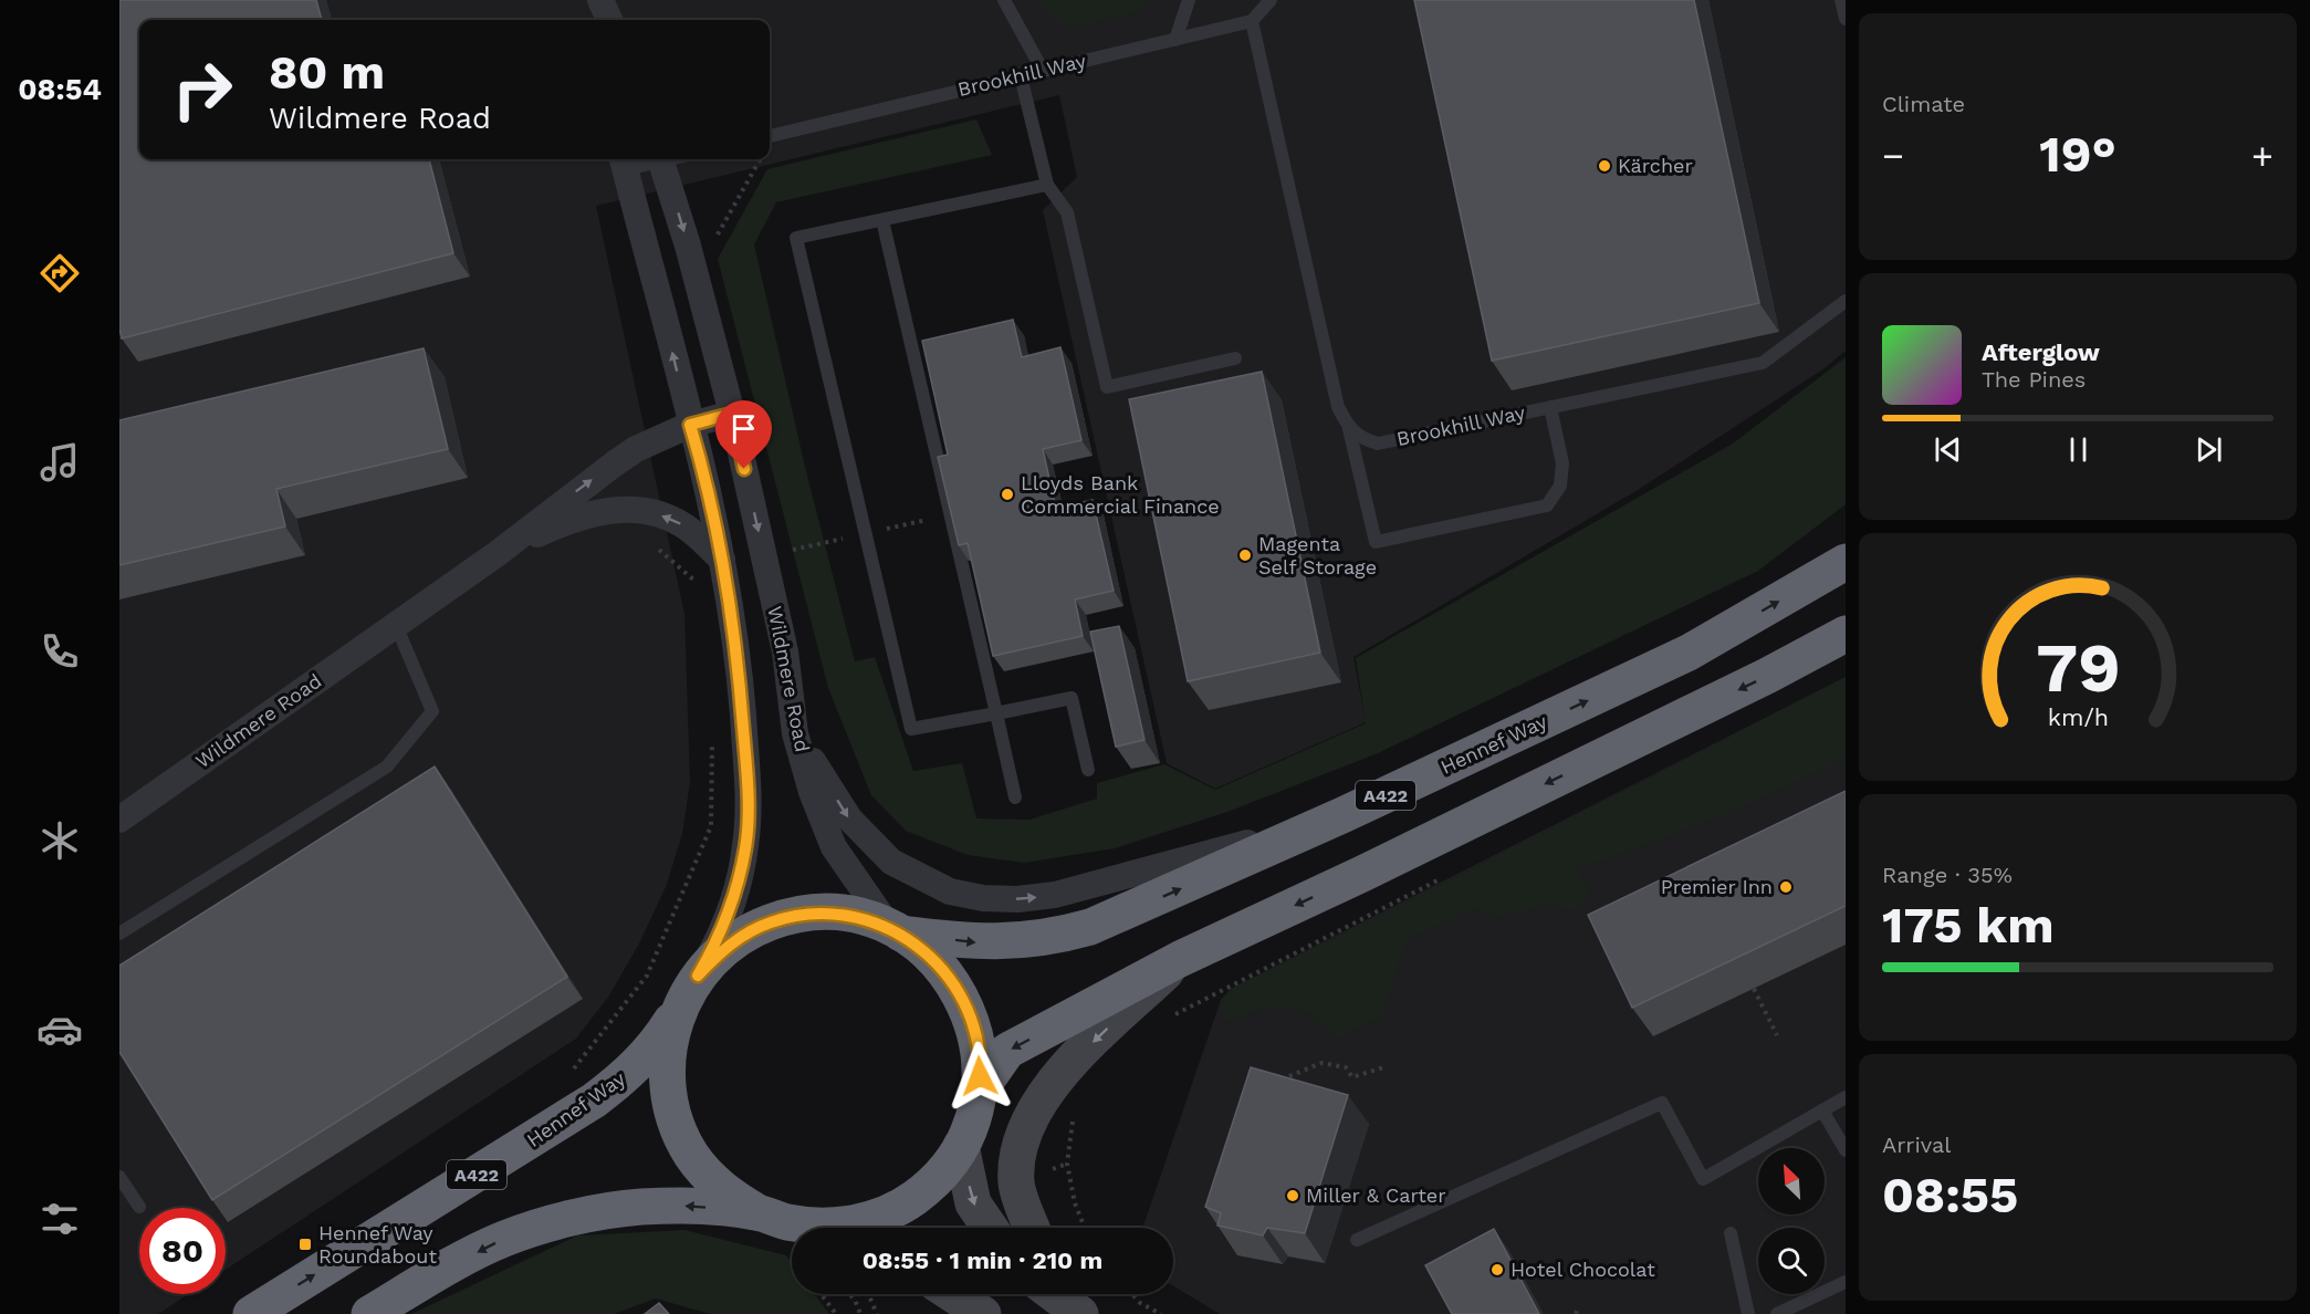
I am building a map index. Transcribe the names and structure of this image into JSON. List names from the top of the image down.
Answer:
{
  "streets": {
    "highway": ["Hennef Way", "A422"],
    "street": ["Wildmere Road"],
    "lane": ["Brookhill Way"]
  },
  "crossings": [
    ["Wildmere Road", "Hennef Way"]
  ],
  "places": {
    "other": [
      "Kärcher",
      "Lloyds Bank Commercial Finance",
      "Magenta Self Storage",
      "Premier Inn",
      "Miller & Carter",
      "Hotel Chocolat"
    ],
    "transit": ["Hennef Way Roundabout"]
  },
  "north": "top left",
  "page": {
    "tabs": "08:54",
    "tile": [
      "Climate",
      ["Range · 35%", "175 km"],
      ["Arrival", "08:55"]
    ],
    "turn": ["80 m", "Wildmere Road"],
    "heat": ["−", "19°", "+"],
    "song": ["Afterglow", "The Pines"],
    "limit": "80",
    "trip": "08:55 · 1 min · 210 m",
    "gauge": ["79", "km/h"]
  }
}
